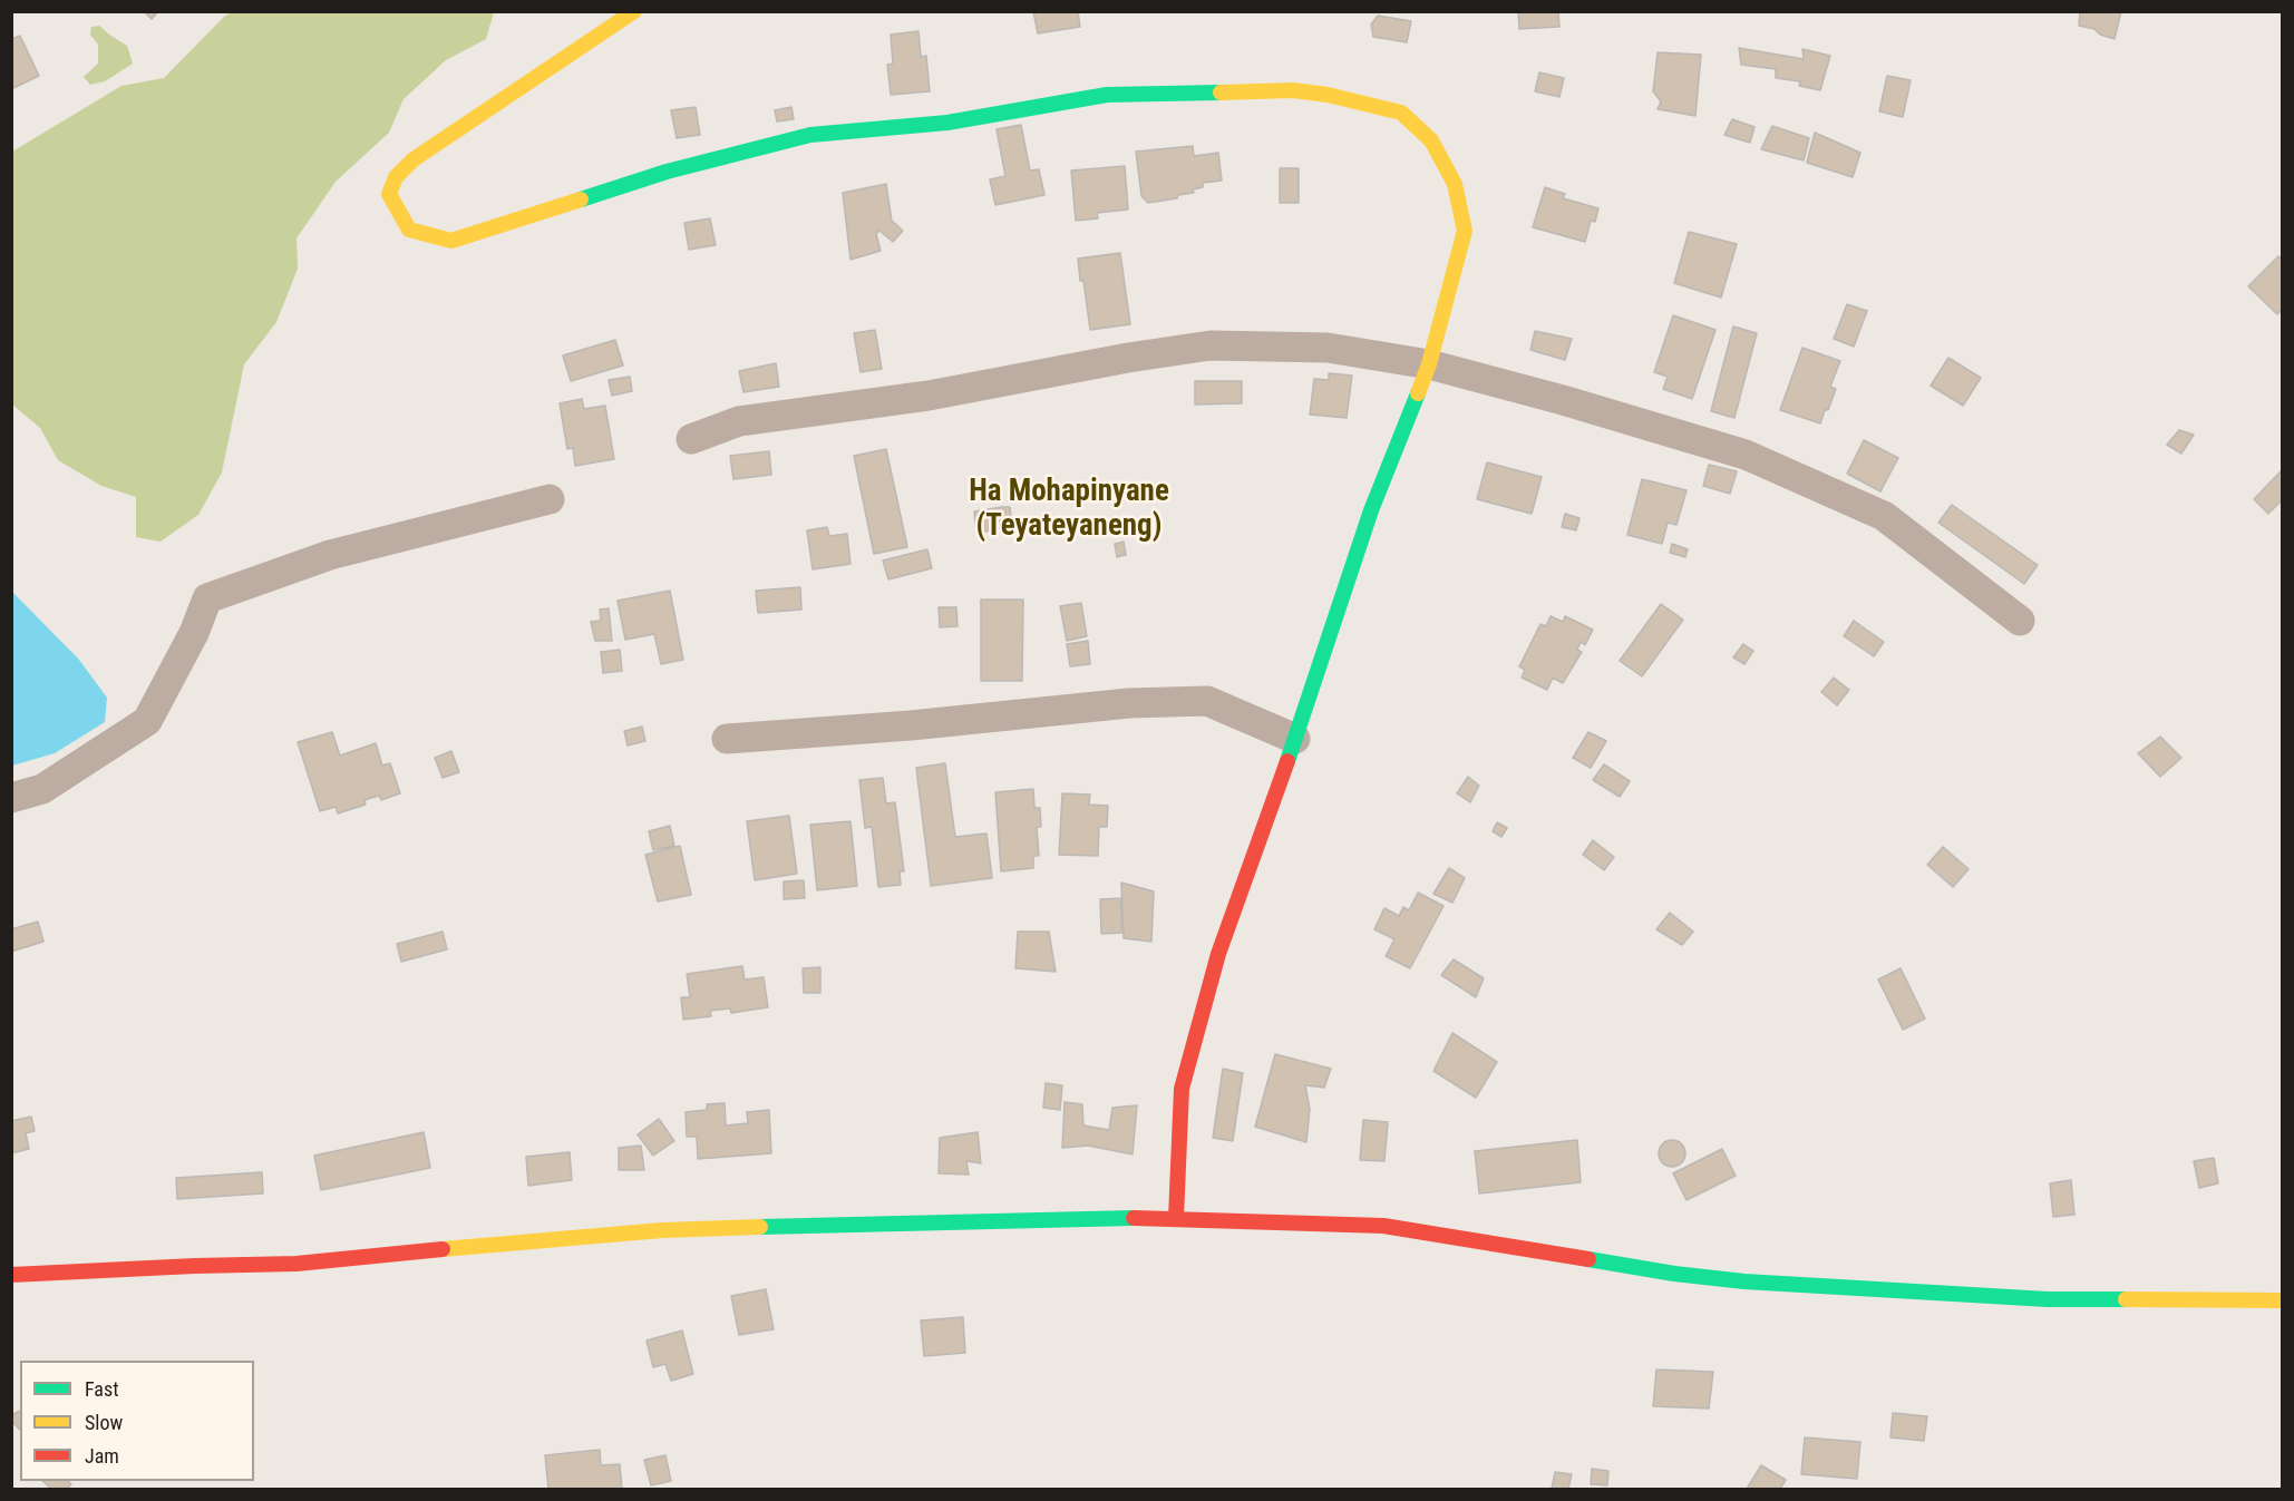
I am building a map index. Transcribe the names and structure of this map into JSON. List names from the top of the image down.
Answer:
{
  "districts": ["Ha Mohapinyane (Teyateyaneng)"],
  "legend": ["Fast", "Slow", "Jam"]
}
